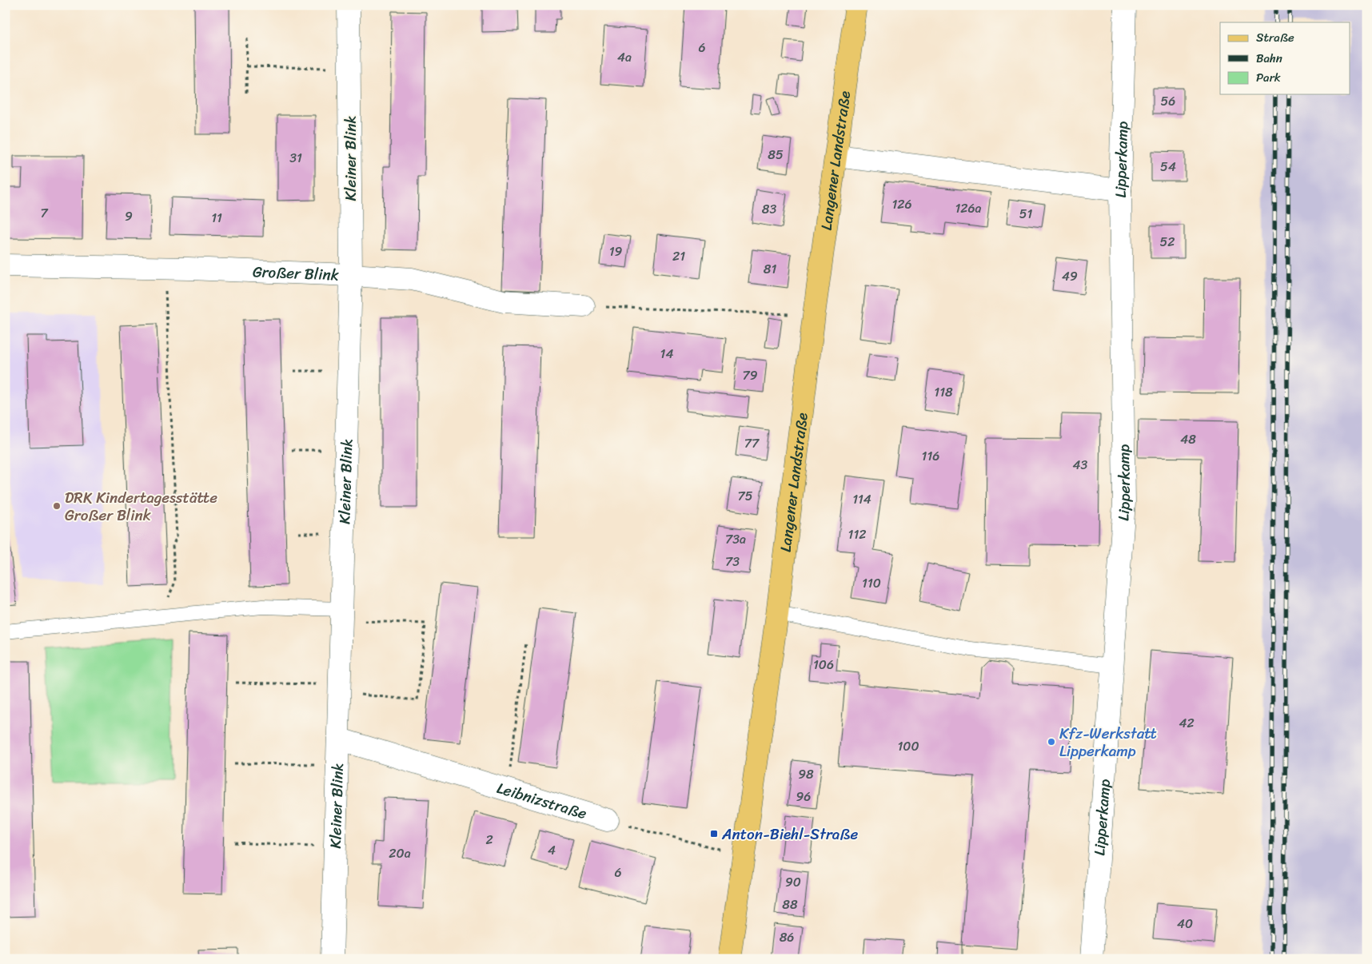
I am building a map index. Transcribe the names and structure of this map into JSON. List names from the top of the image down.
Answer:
{
  "streets": {
    "main road": ["Langener Landstraße"],
    "street": [
      "Kleiner Blink",
      "Lipperkamp",
      "Großer Blink",
      "Leibnizstraße"
    ]
  },
  "crossings": [
    ["Kleiner Blink", "Großer Blink"],
    ["Kleiner Blink", "Leibnizstraße"]
  ],
  "places": {
    "other": ["DRK Kindertagesstätte Großer Blink", "Kfz-Werkstatt Lipperkamp"],
    "transit": ["Anton-Biehl-Straße"]
  },
  "house_numbers": [
    "6",
    "4a",
    "56",
    "85",
    "31",
    "54",
    "126",
    "126a",
    "83",
    "7",
    "51",
    "9",
    "11",
    "52",
    "19",
    "21",
    "81",
    "49",
    "14",
    "79",
    "118",
    "48",
    "77",
    "116",
    "43",
    "75",
    "114",
    "112",
    "73a",
    "73",
    "110",
    "106",
    "42",
    "100",
    "98",
    "96",
    "2",
    "4",
    "20a",
    "6",
    "90",
    "88",
    "40",
    "86"
  ],
  "legend": ["Straße", "Bahn", "Park"]
}
